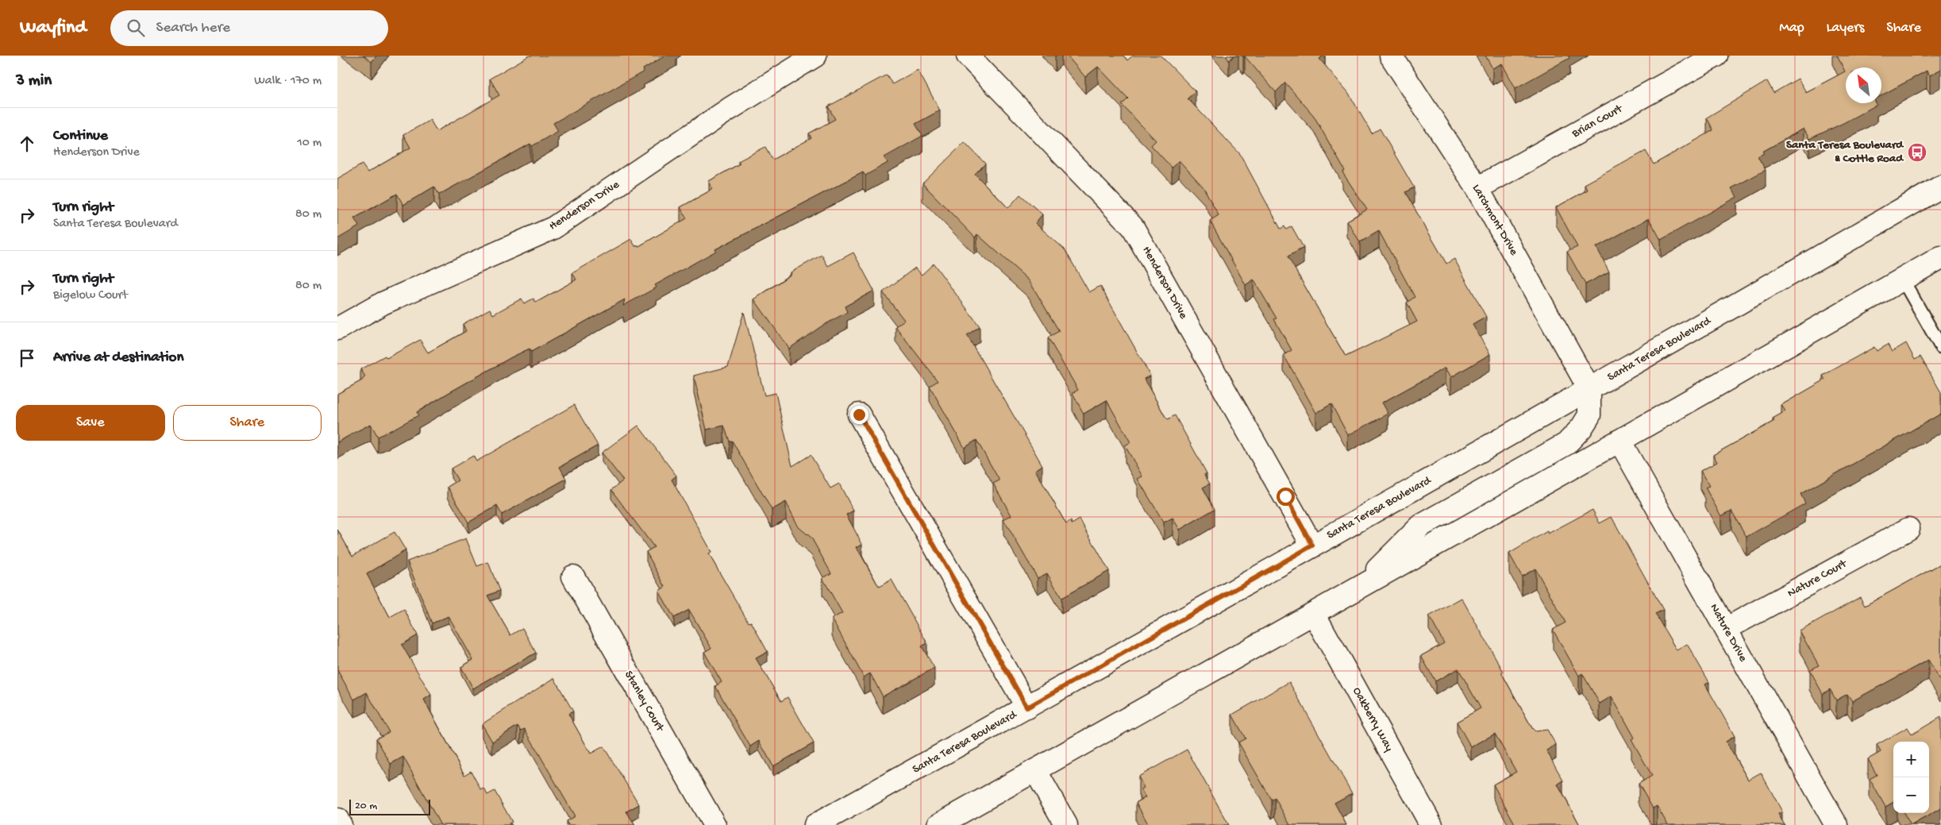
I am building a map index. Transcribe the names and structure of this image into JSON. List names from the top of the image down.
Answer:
{
  "streets": {
    "street": [
      "Brian Court",
      "Henderson Drive",
      "Larchmont Drive",
      "Santa Teresa Boulevard",
      "Nature Court",
      "Nature Drive",
      "Stanley Court",
      "Oakberry Way"
    ]
  },
  "crossings": [
    ["Brian Court", "Larchmont Drive"],
    ["Henderson Drive", "Santa Teresa Boulevard"],
    ["Larchmont Drive", "Santa Teresa Boulevard"],
    ["Nature Court", "Nature Drive"]
  ],
  "places": {
    "bus stop": ["Santa Teresa Boulevard & Cottle Road"]
  },
  "scale_bar": "20 m",
  "north": "top left",
  "page": {
    "header": "Wayfind",
    "search": "Search here",
    "nav": ["Map", "Layers", "Share"],
    "heading": ["3 min", "Walk · 170 m"],
    "list": [
      ["Continue", "Henderson Drive", "10 m"],
      ["Turn right", "Santa Teresa Boulevard", "80 m"],
      ["Turn right", "Bigelow Court", "80 m"],
      "Arrive at destination"
    ],
    "buttons": ["Save", "Share"],
    "map_buttons": ["+", "−"],
    "scale": "20 m"
  }
}
